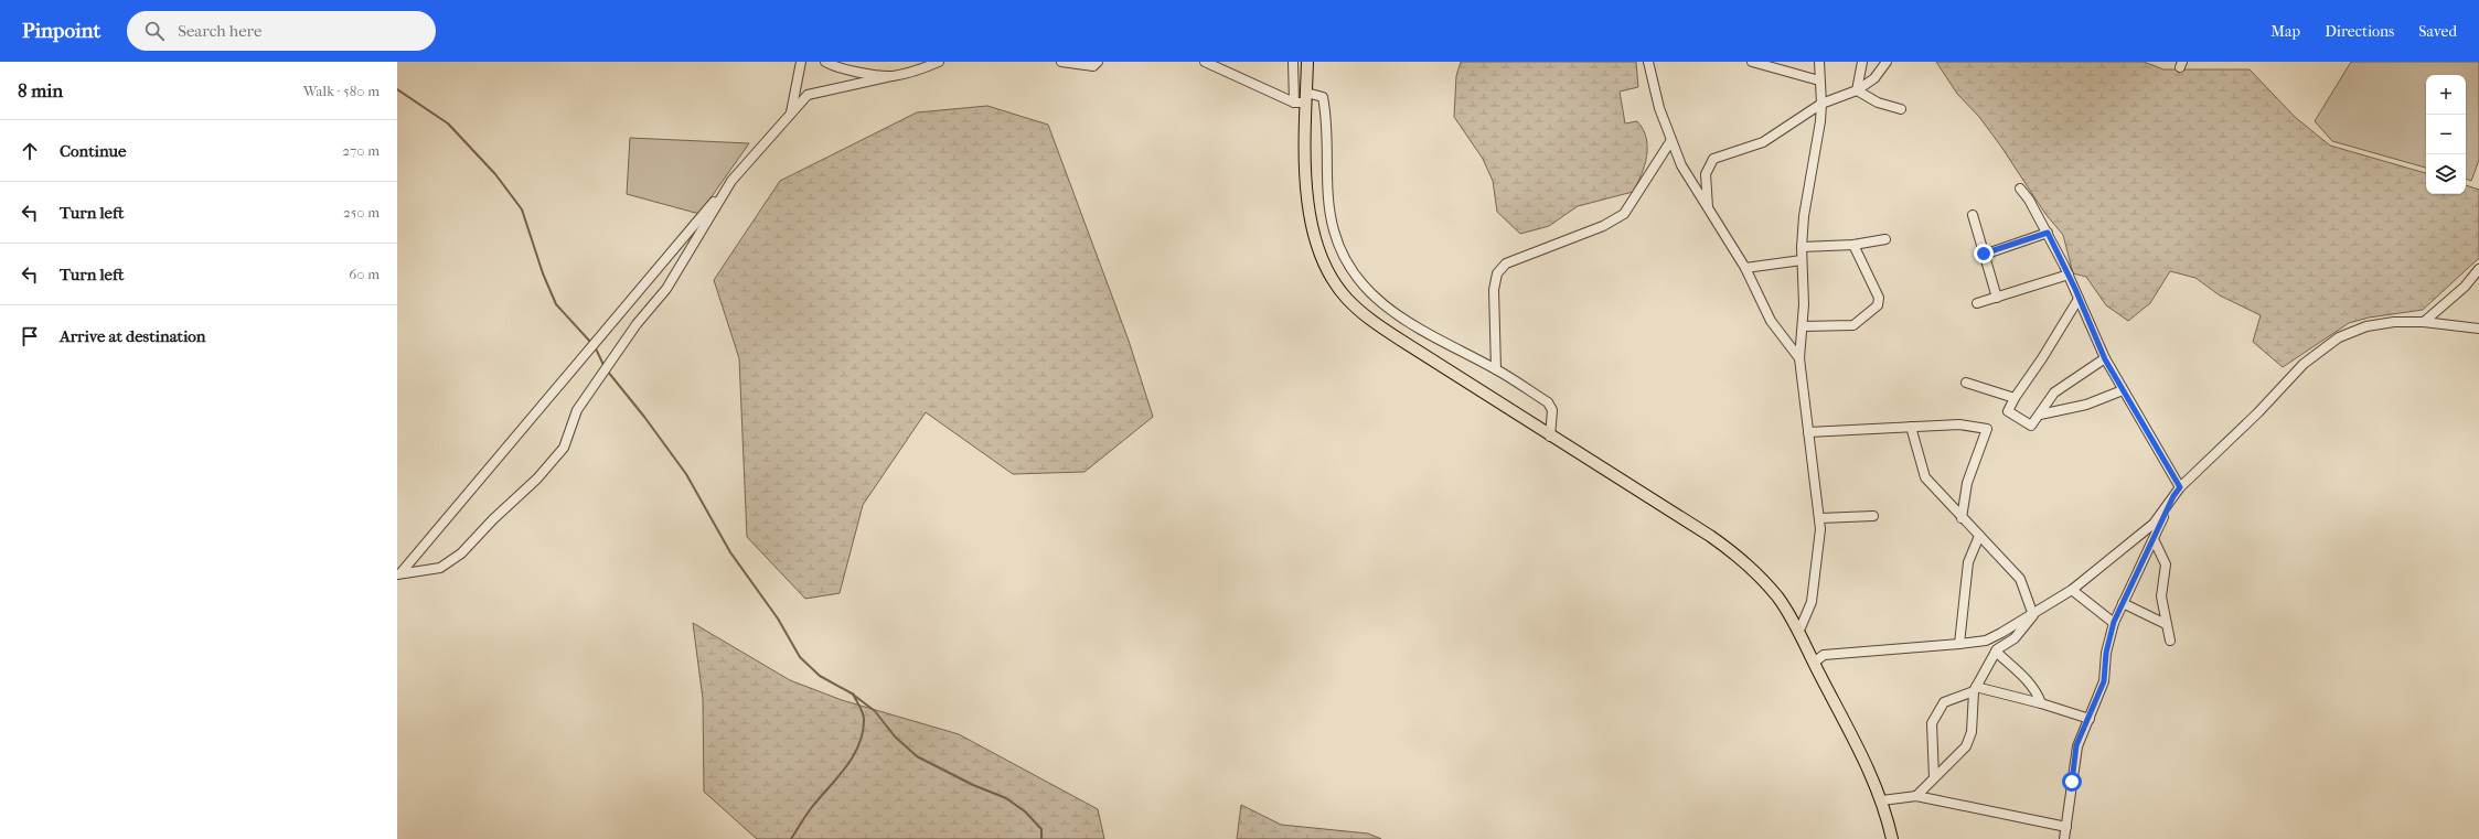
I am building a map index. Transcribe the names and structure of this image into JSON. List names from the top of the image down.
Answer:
{
  "page": {
    "header": "Pinpoint",
    "search": "Search here",
    "nav": ["Map", "Directions", "Saved"],
    "heading": ["8 min", "Walk · 580 m"],
    "map_buttons": ["+", "−"],
    "list": [
      ["Continue", "270 m"],
      ["Turn left", "250 m"],
      ["Turn left", "60 m"],
      "Arrive at destination"
    ]
  }
}
